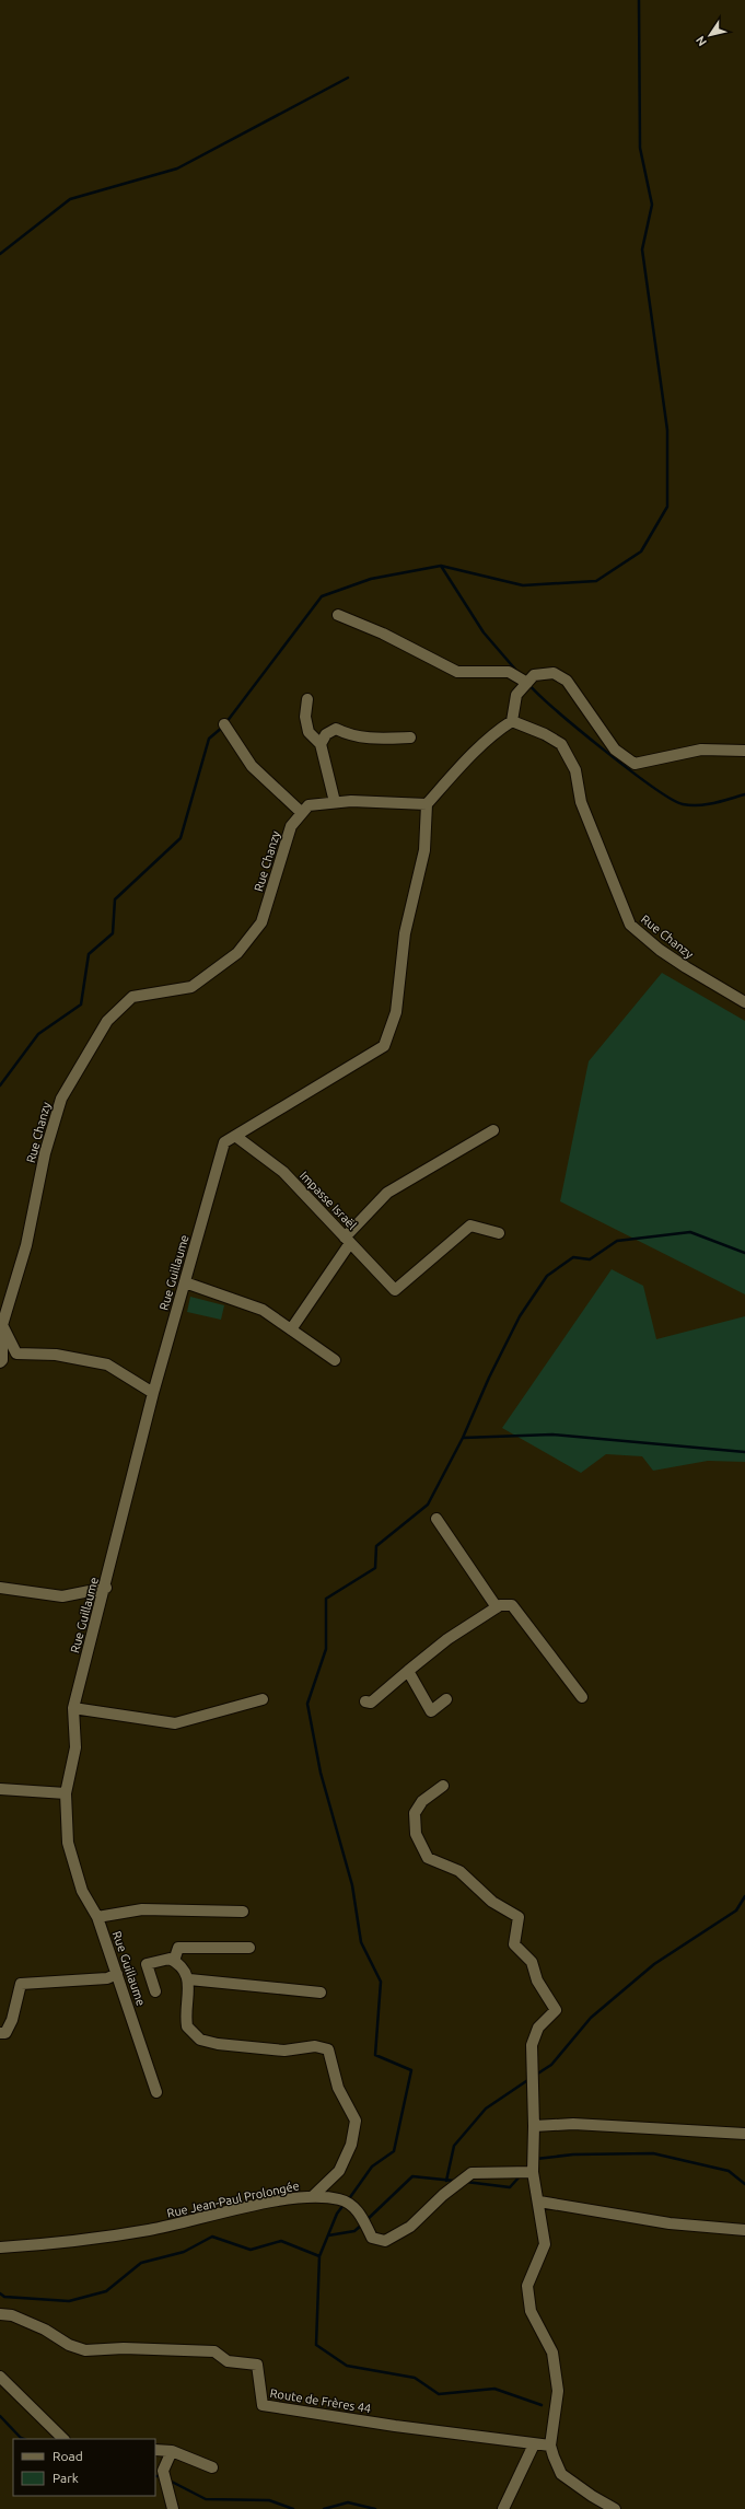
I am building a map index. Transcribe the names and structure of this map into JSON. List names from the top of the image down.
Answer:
{
  "streets": {
    "street": [
      "Rue Chanzy",
      "Impasse Israël",
      "Rue Guillaume",
      "Rue Jean-Paul Prolongée",
      "Route de Frères 44"
    ]
  },
  "crossings": [
    ["Impasse Israël", "Rue Guillaume"]
  ],
  "legend": ["Road", "Park"],
  "north": "bottom left"
}
